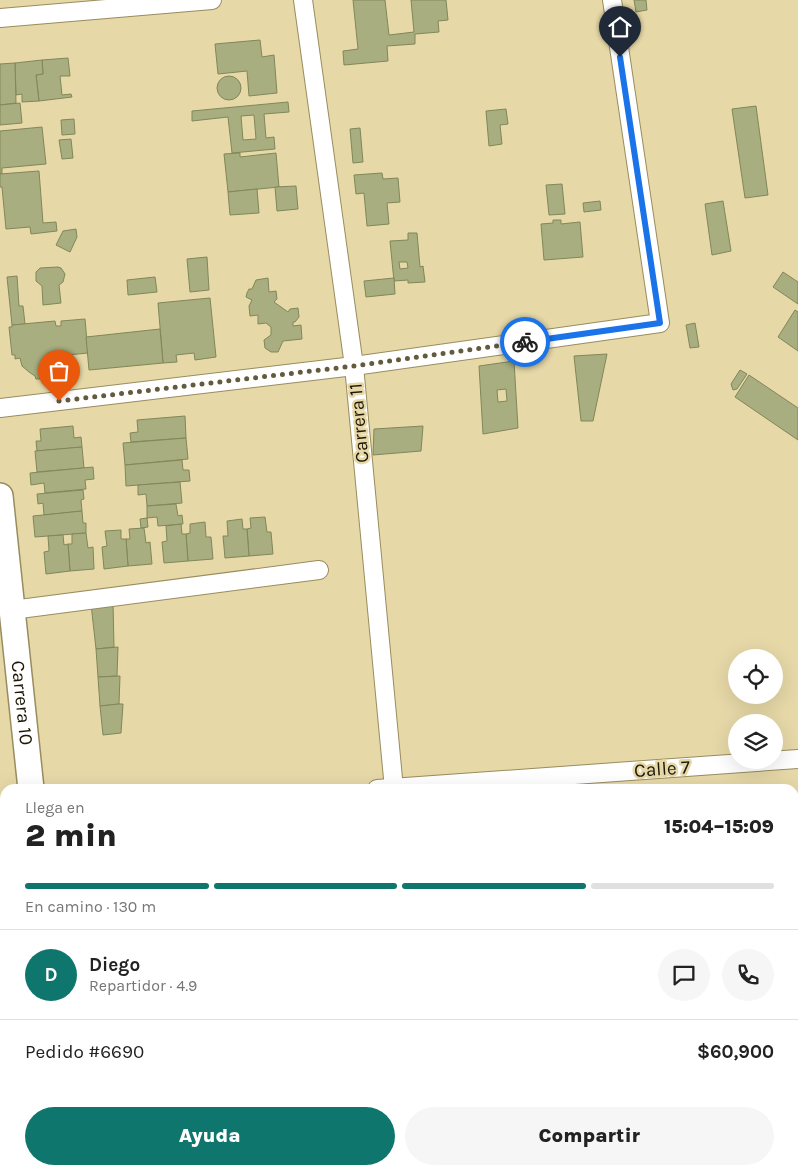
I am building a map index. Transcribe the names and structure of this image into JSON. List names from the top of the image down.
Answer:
{
  "streets": {
    "street": ["Carrera 11", "Carrera 10", "Calle 7"]
  },
  "page": {
    "heading": ["2 min", "Llega en", "15:04–15:09"],
    "panel": [
      "Diego",
      "Repartidor · 4.9",
      "Pedido #6690",
      "$60,900"
    ],
    "bar": "En camino · 130 m",
    "round": "D",
    "buttons": ["Ayuda", "Compartir"]
  }
}
